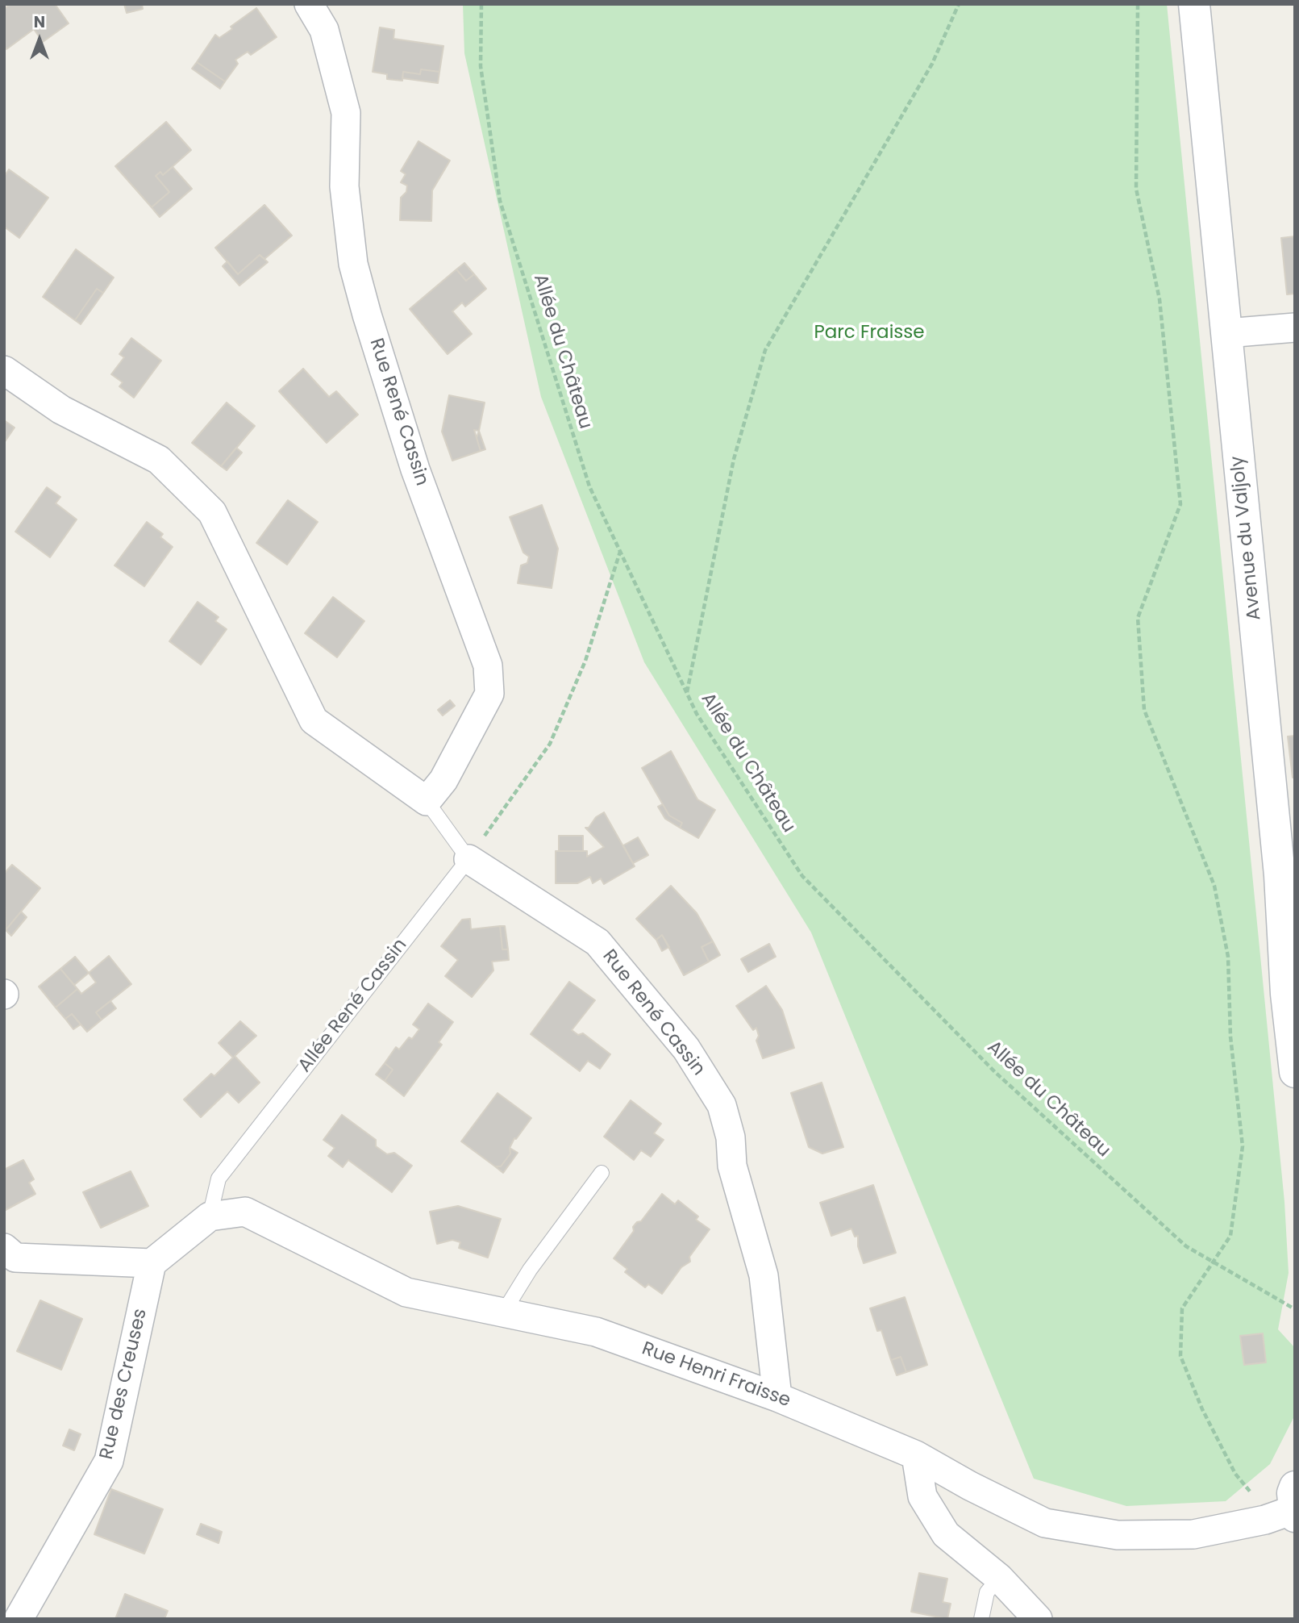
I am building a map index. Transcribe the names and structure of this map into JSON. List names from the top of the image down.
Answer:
{
  "streets": {
    "main road": ["Avenue du Valjoly"],
    "street": ["Rue René Cassin", "Rue Henri Fraisse", "Rue des Creuses"],
    "lane": ["Allée René Cassin"],
    "path": ["Allée du Château"]
  },
  "crossings": [
    ["Rue René Cassin", "Allée René Cassin"],
    ["Rue René Cassin", "Rue Henri Fraisse"],
    ["Allée René Cassin", "Rue Henri Fraisse"]
  ],
  "parks": ["Parc Fraisse"],
  "north": "top"
}
